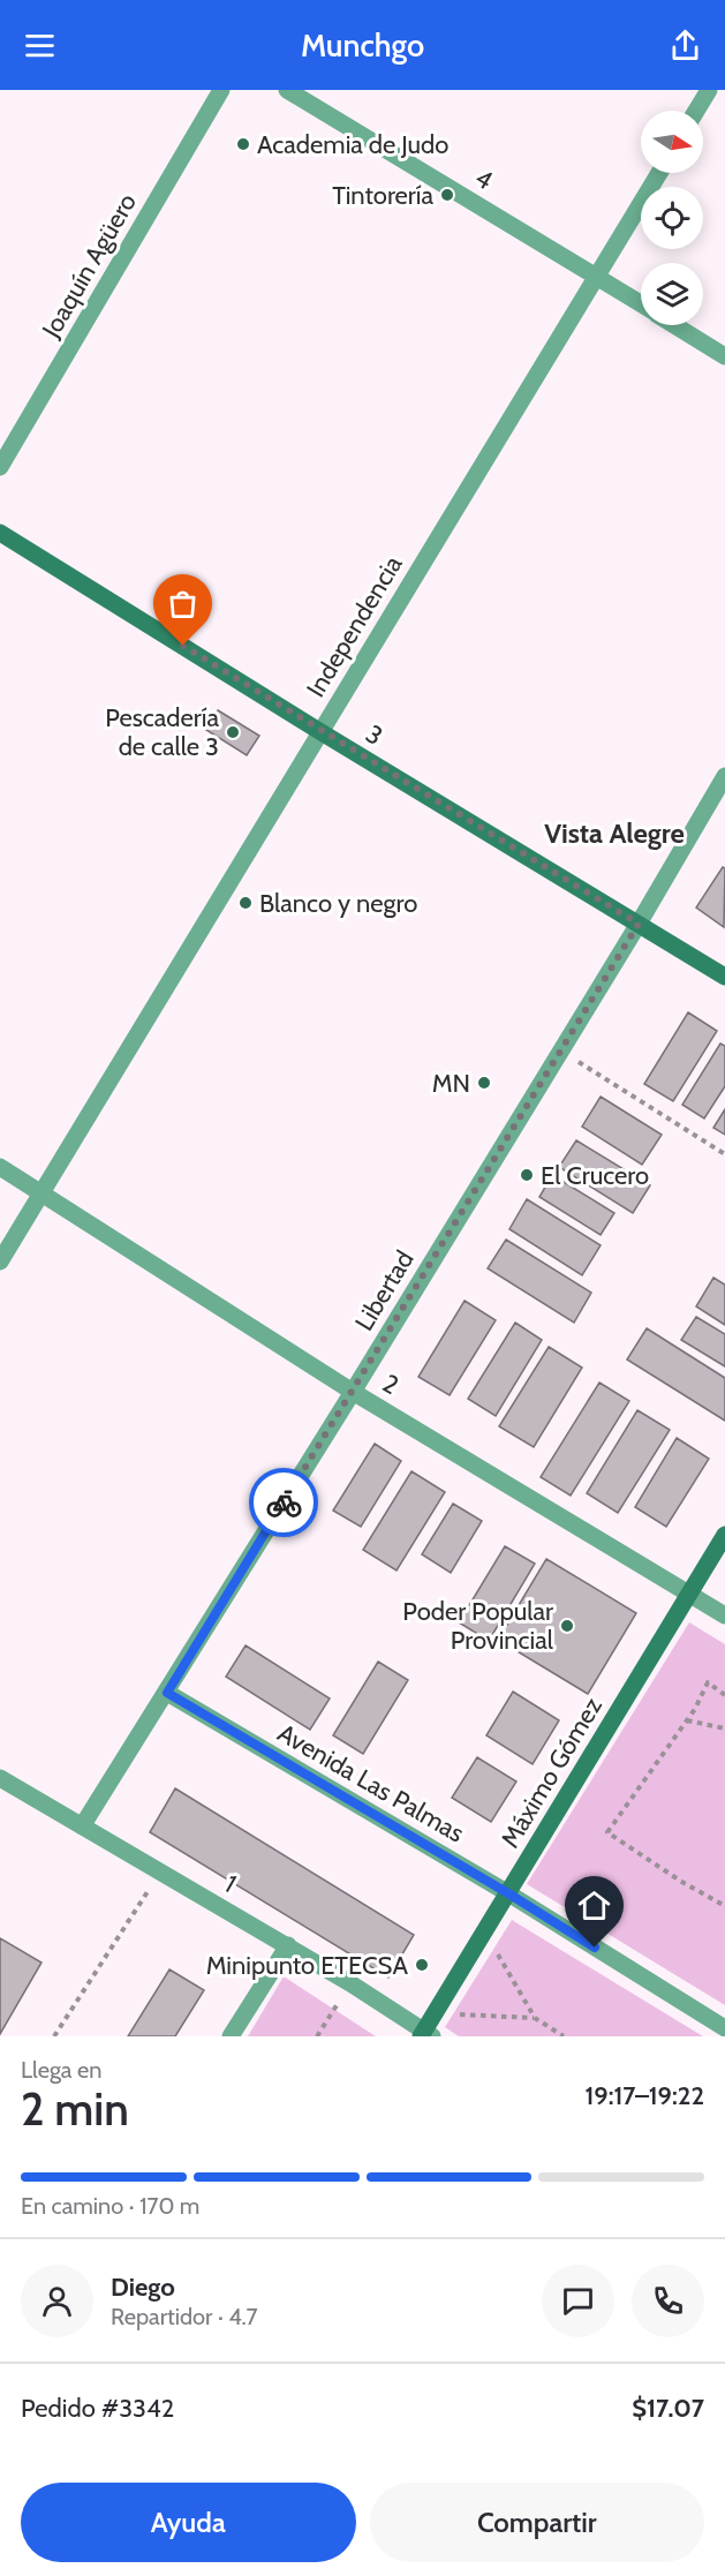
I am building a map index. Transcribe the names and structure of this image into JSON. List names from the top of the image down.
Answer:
{
  "streets": {
    "main road": ["3", "Máximo Gómez"],
    "street": [
      "4",
      "Joaquín Agüero",
      "Independencia",
      "Libertad",
      "2",
      "Avenida Las Palmas",
      "1"
    ]
  },
  "crossings": [
    ["4", "Independencia"],
    ["Independencia", "3"],
    ["Independencia", "2"],
    ["3", "Libertad"],
    ["Libertad", "2"],
    ["Libertad", "Avenida Las Palmas"],
    ["Libertad", "1"],
    ["2", "Máximo Gómez"],
    ["Máximo Gómez", "Avenida Las Palmas"],
    ["Máximo Gómez", "1"]
  ],
  "districts": ["Vista Alegre"],
  "places": [
    "Academia de Judo",
    "Tintorería",
    "Pescadería de calle 3",
    "Blanco y negro",
    "MN",
    "El Crucero",
    "Poder Popular Provincial",
    "Minipunto ETECSA"
  ],
  "north": "right",
  "page": {
    "header": "Munchgo",
    "heading": ["2 min", "Llega en", "19:17–19:22"],
    "panel": [
      "Diego",
      "Repartidor · 4.7",
      "Pedido #3342",
      "$17.07"
    ],
    "bar": "En camino · 170 m",
    "buttons": ["Ayuda", "Compartir"]
  }
}
